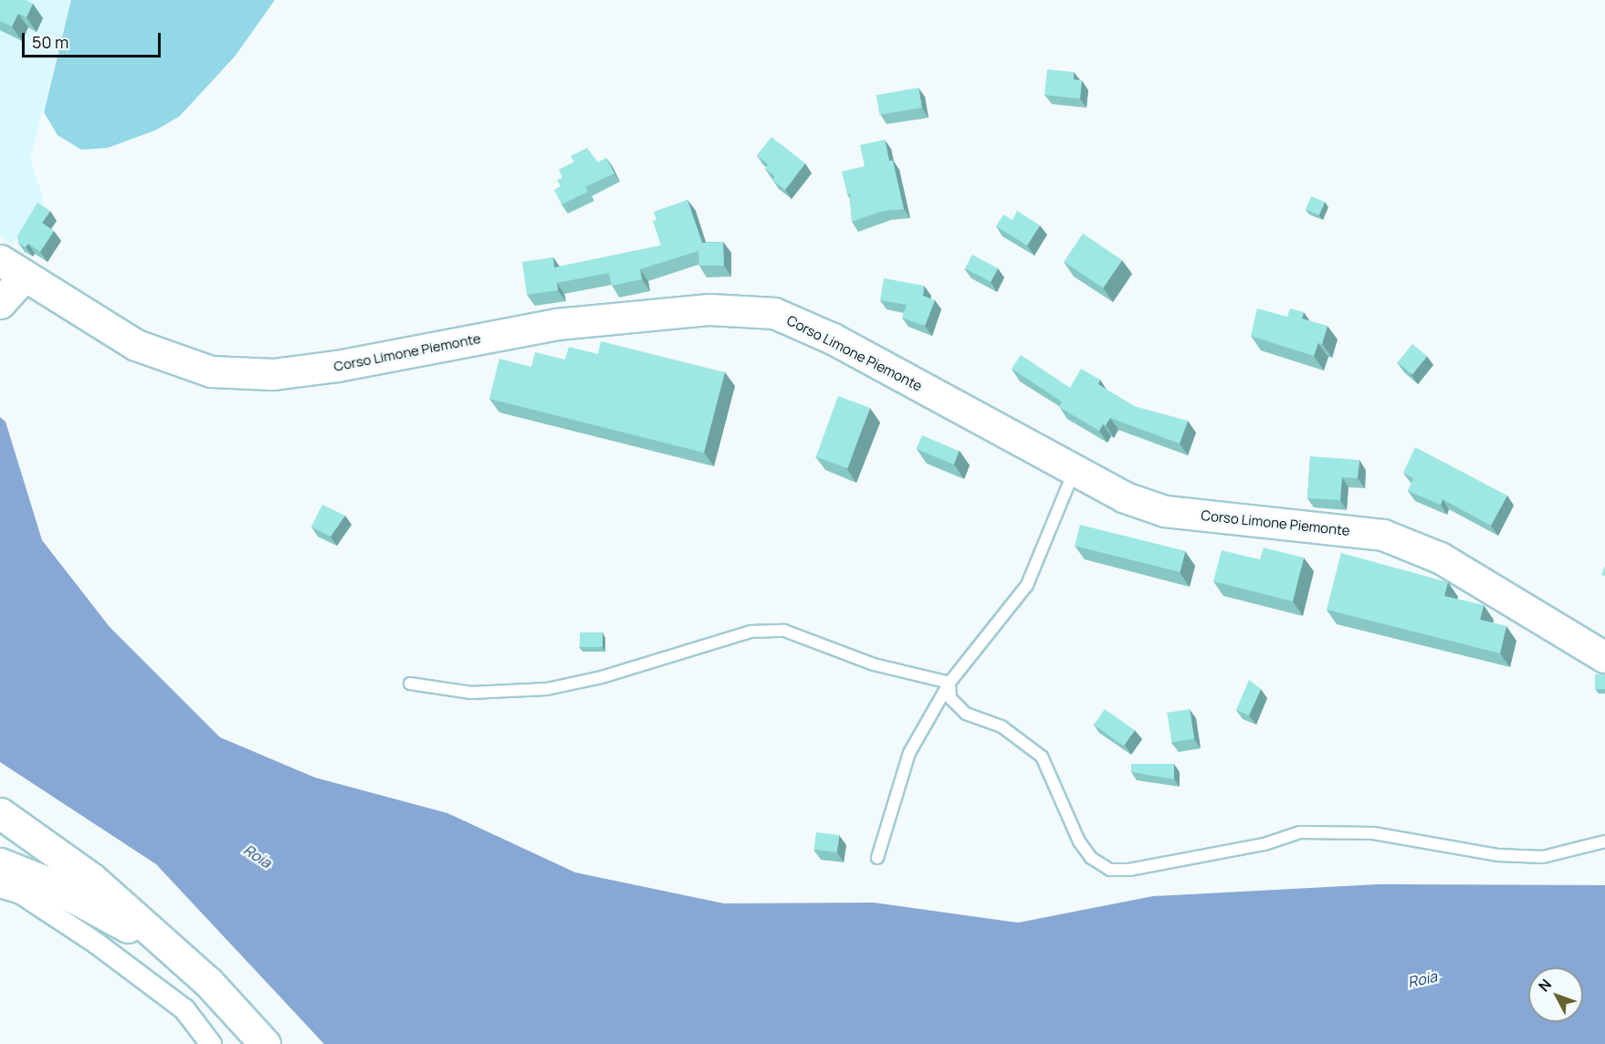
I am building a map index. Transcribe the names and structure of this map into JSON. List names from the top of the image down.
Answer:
{
  "streets": {
    "main road": ["Corso Limone Piemonte"]
  },
  "water": ["Roia"],
  "scale_bar": "50 m",
  "north": "top left"
}
